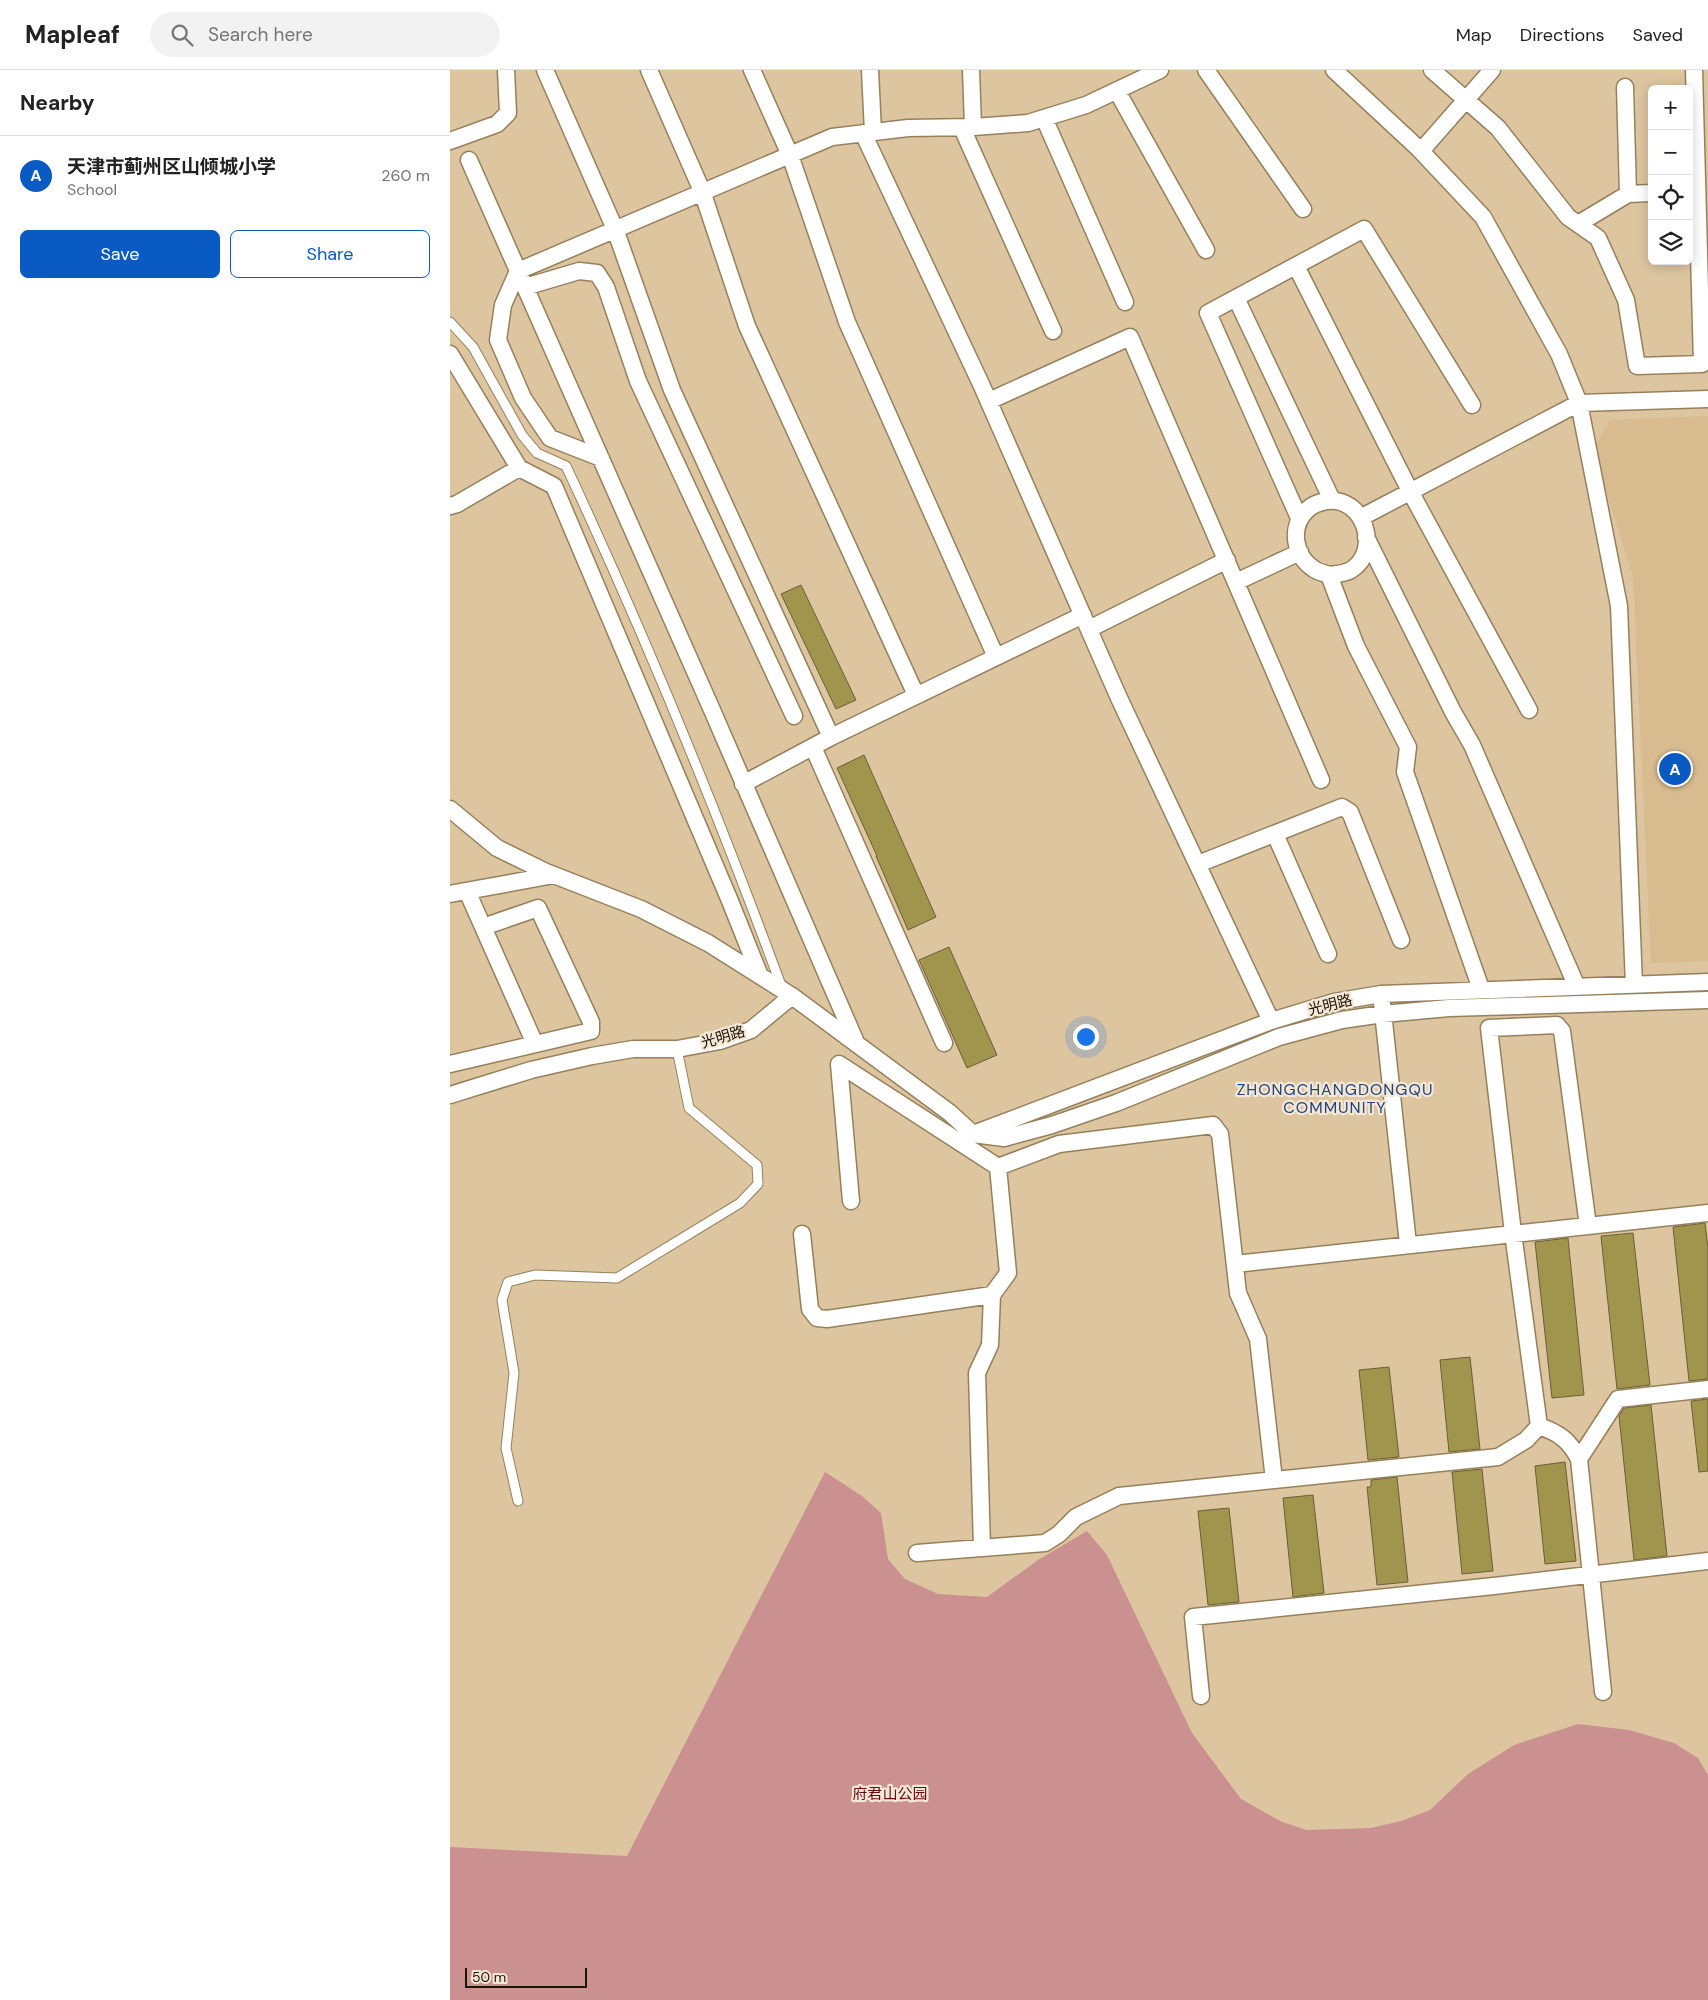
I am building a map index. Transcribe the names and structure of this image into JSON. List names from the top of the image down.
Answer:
{
  "streets": {
    "street": ["光明路"]
  },
  "districts": ["ZHONGCHANGDONGQU COMMUNITY"],
  "parks": ["府君山公园"],
  "scale_bar": "50 m",
  "page": {
    "header": "Mapleaf",
    "search": "Search here",
    "nav": ["Map", "Directions", "Saved"],
    "heading": "Nearby",
    "map_buttons": ["+", "−"],
    "list": [
      {
        "mark": "A",
        "name": "天津市蓟州区山倾城小学",
        "note": "School",
        "value": "260 m"
      }
    ],
    "buttons": ["Save", "Share"],
    "pins": "A",
    "scale": "50 m"
  }
}
